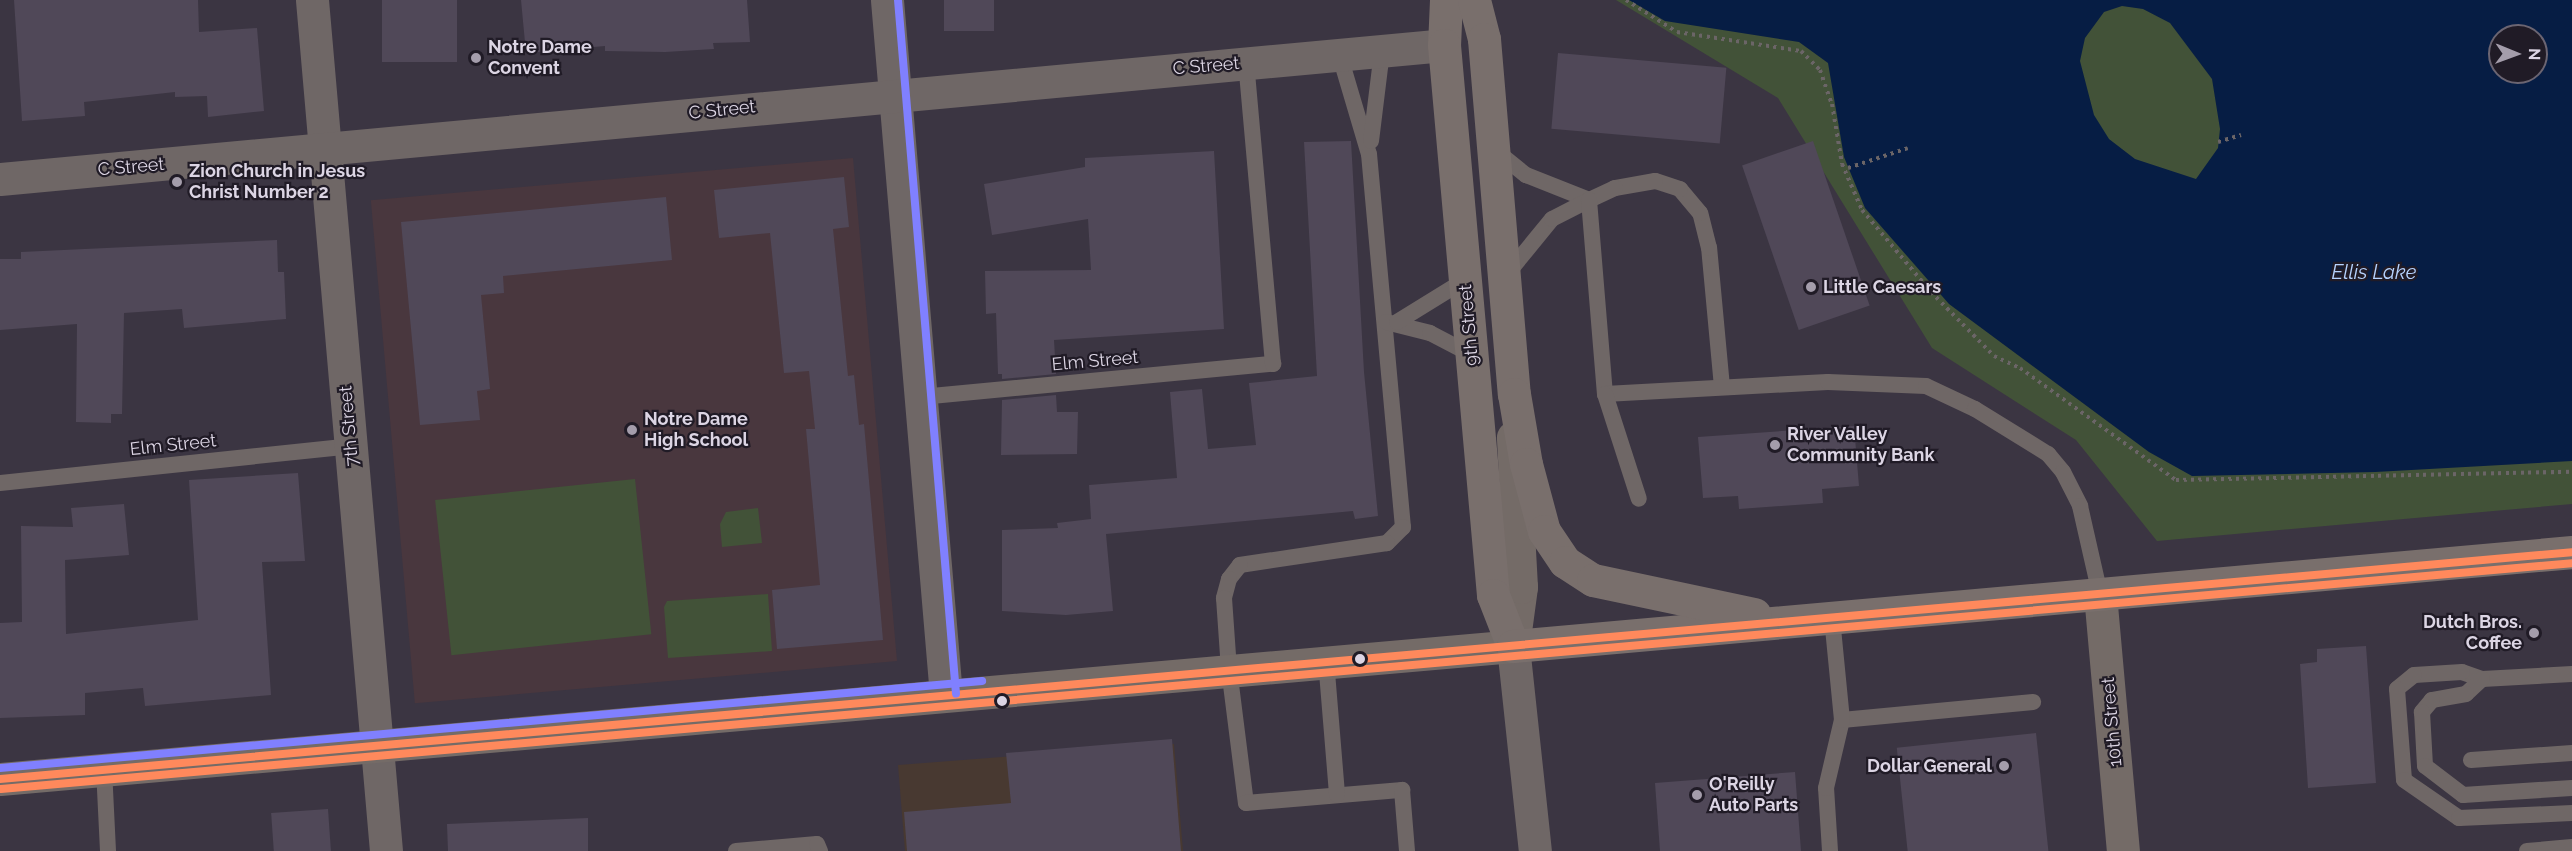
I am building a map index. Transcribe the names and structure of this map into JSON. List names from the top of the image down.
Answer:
{
  "streets": {
    "highway": ["9th Street"],
    "main road": ["10th Street"],
    "street": ["C Street", "7th Street"],
    "lane": ["Elm Street"]
  },
  "crossings": [
    ["C Street", "9th Street"],
    ["C Street", "Elm Street"],
    ["C Street", "7th Street"],
    ["Elm Street", "7th Street"]
  ],
  "water": ["Ellis Lake"],
  "places": [
    "Notre Dame Convent",
    "Zion Church in Jesus Christ Number 2",
    "Little Caesars",
    "Notre Dame High School",
    "River Valley Community Bank",
    "Dutch Bros. Coffee",
    "Dollar General",
    "O'Reilly Auto Parts"
  ],
  "north": "right"
}
